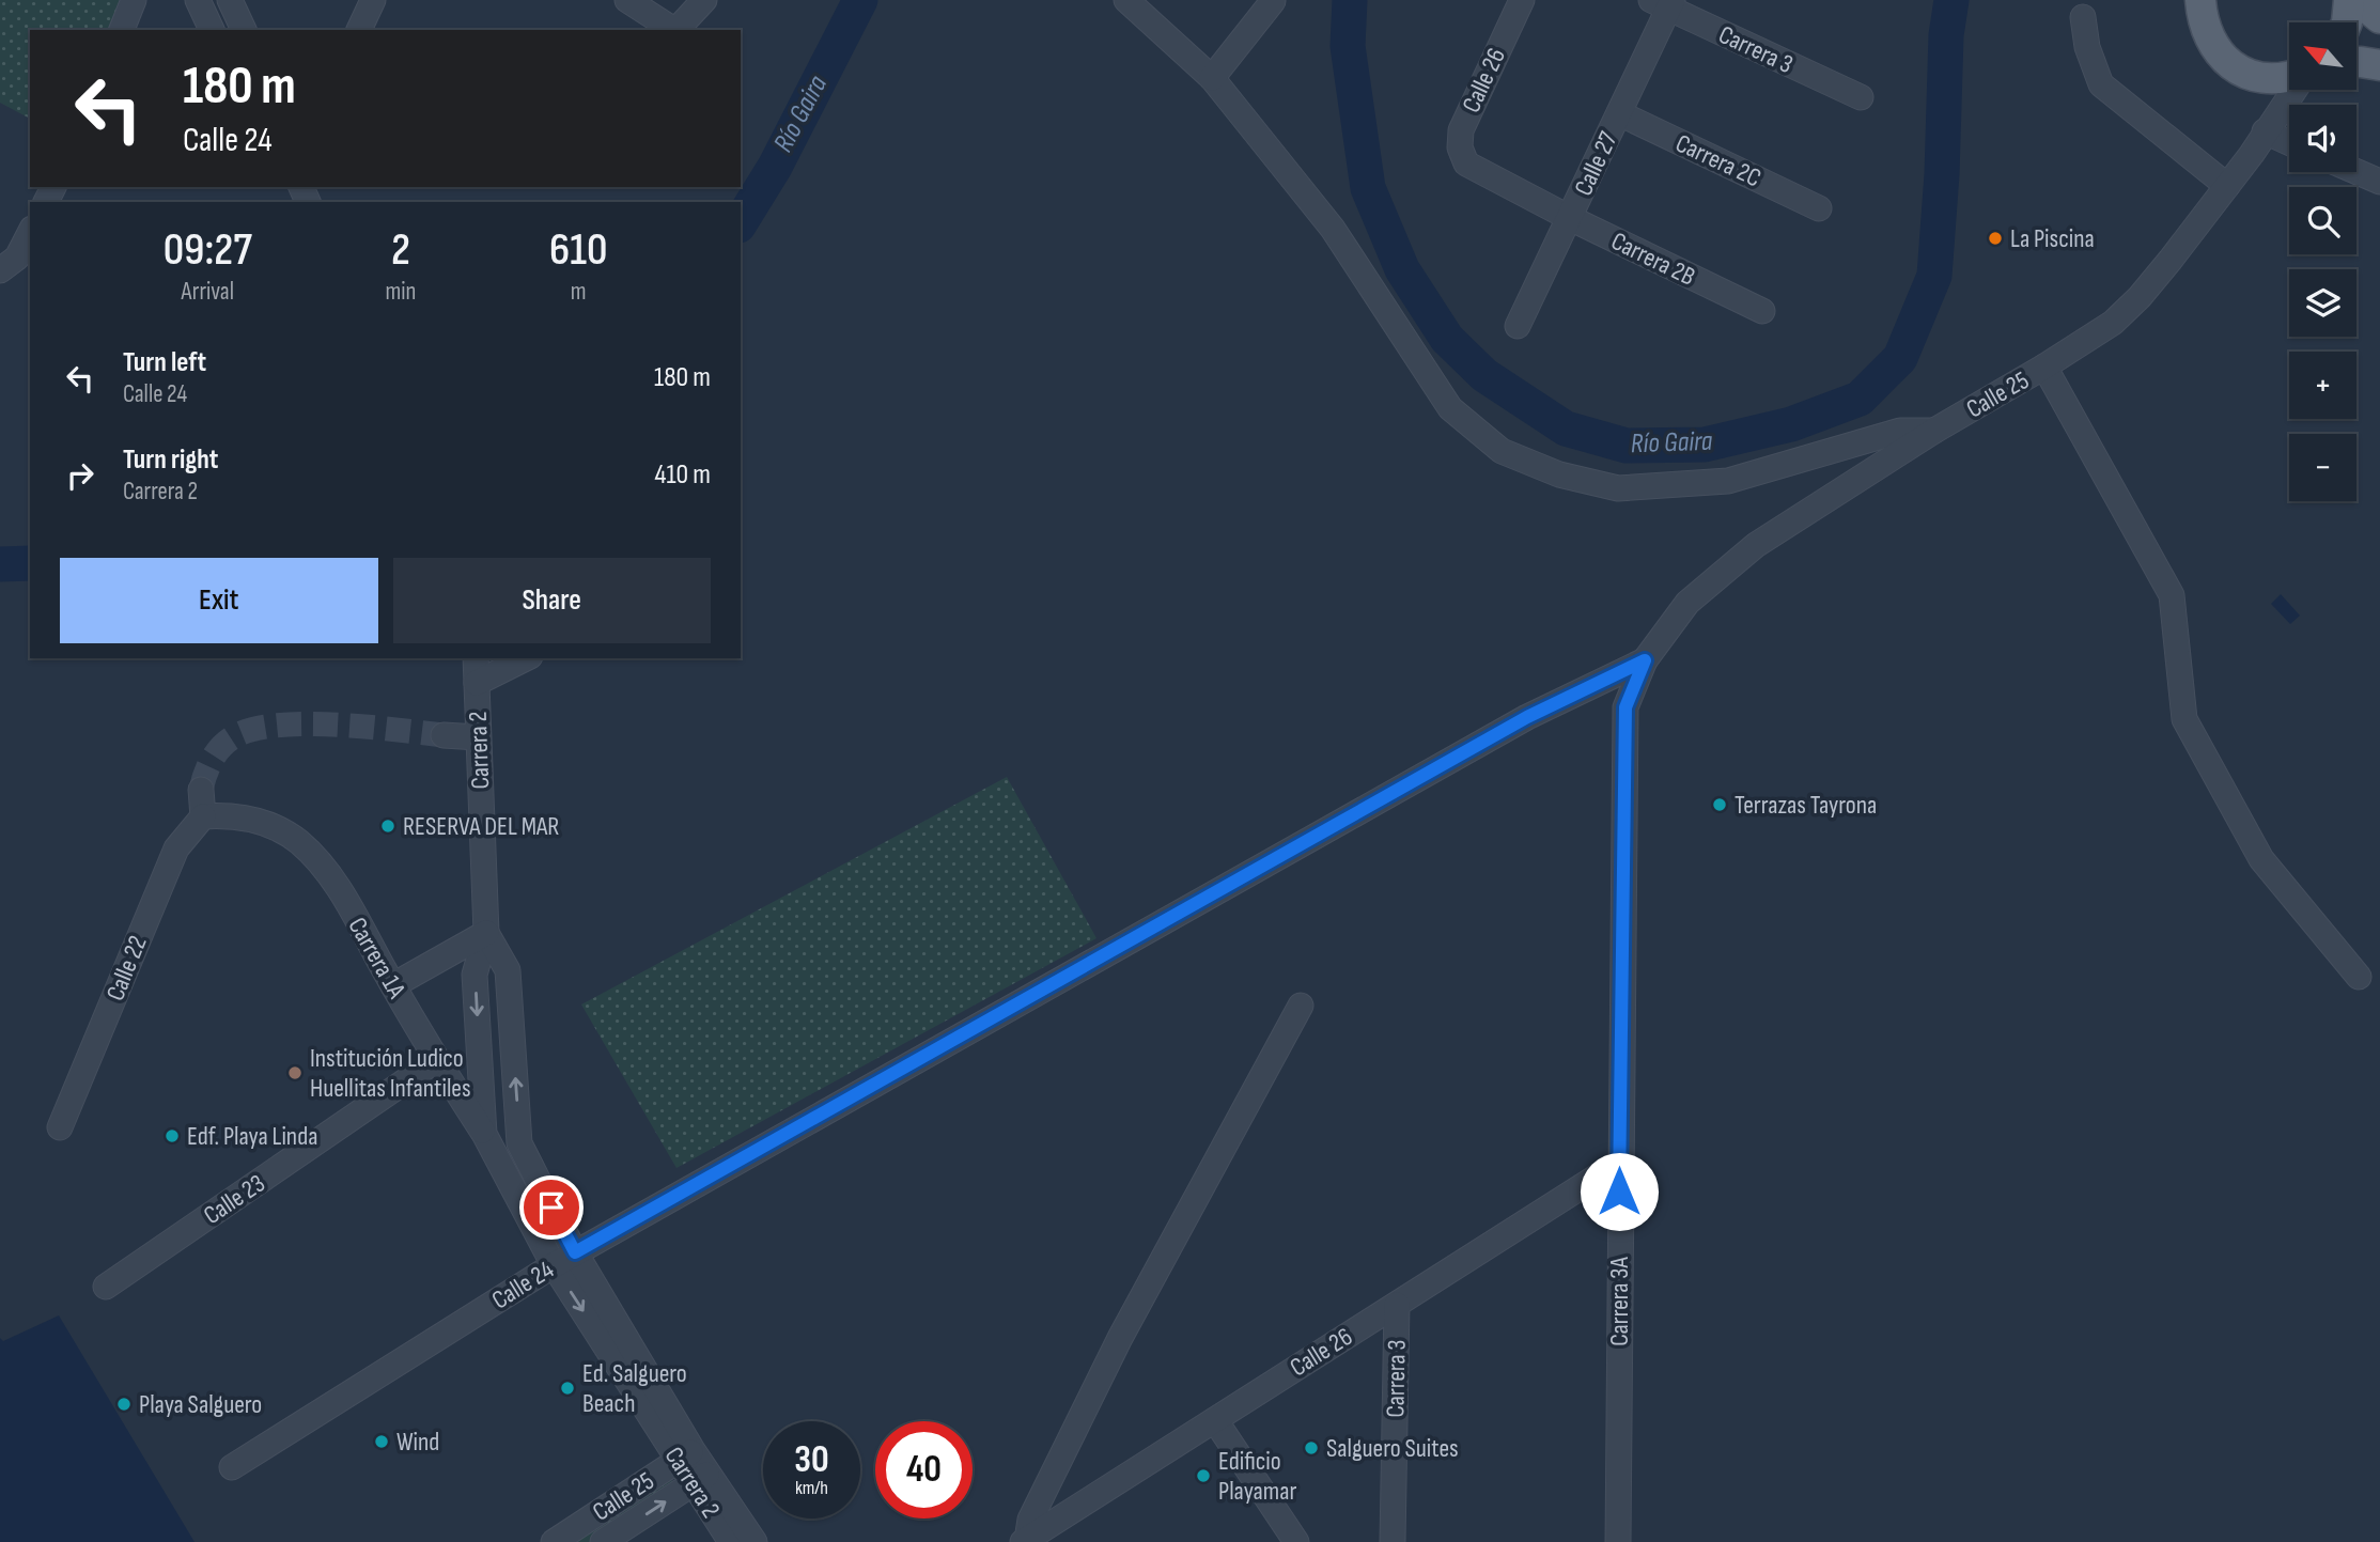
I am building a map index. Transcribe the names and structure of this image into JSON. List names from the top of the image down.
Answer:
{
  "streets": {
    "street": [
      "Carrera 3",
      "Calle 26",
      "Carrera 2C",
      "Calle 27",
      "Carrera 2B",
      "Calle 25",
      "Carrera 2",
      "Carrera 1A",
      "Calle 22",
      "Calle 23",
      "Calle 24",
      "Carrera 3A"
    ]
  },
  "crossings": [
    ["Carrera 3", "Calle 26"],
    ["Carrera 3", "Calle 27"],
    ["Calle 26", "Carrera 2B"],
    ["Calle 26", "Carrera 3A"],
    ["Carrera 2C", "Calle 27"],
    ["Calle 27", "Carrera 2B"],
    ["Calle 25", "Carrera 2"],
    ["Calle 25", "Calle 24"],
    ["Calle 25", "Carrera 3A"],
    ["Carrera 2", "Carrera 1A"],
    ["Carrera 2", "Calle 24"],
    ["Carrera 1A", "Calle 22"],
    ["Carrera 1A", "Calle 23"],
    ["Calle 24", "Carrera 3A"]
  ],
  "water": ["Río Gaira"],
  "places": [
    "La Piscina",
    "Terrazas Tayrona",
    "RESERVA DEL MAR",
    "Institución Ludico Huellitas Infantiles",
    "Edf. Playa Linda",
    "Ed. Salguero Beach",
    "Playa Salguero",
    "Wind",
    "Salguero Suites",
    "Edificio Playamar"
  ],
  "north": "top left",
  "page": {
    "map_buttons": ["+", "−"],
    "turn": ["180 m", "Calle 24"],
    "eta": [
      "09:27",
      "Arrival",
      "2",
      "min",
      "610",
      "m"
    ],
    "list": [
      {
        "name": "Turn left",
        "note": "Calle 24",
        "value": "180 m"
      },
      {
        "name": "Turn right",
        "note": "Carrera 2",
        "value": "410 m"
      }
    ],
    "buttons": ["Exit", "Share"],
    "speed": "30 km/h",
    "limit": "40"
  }
}
